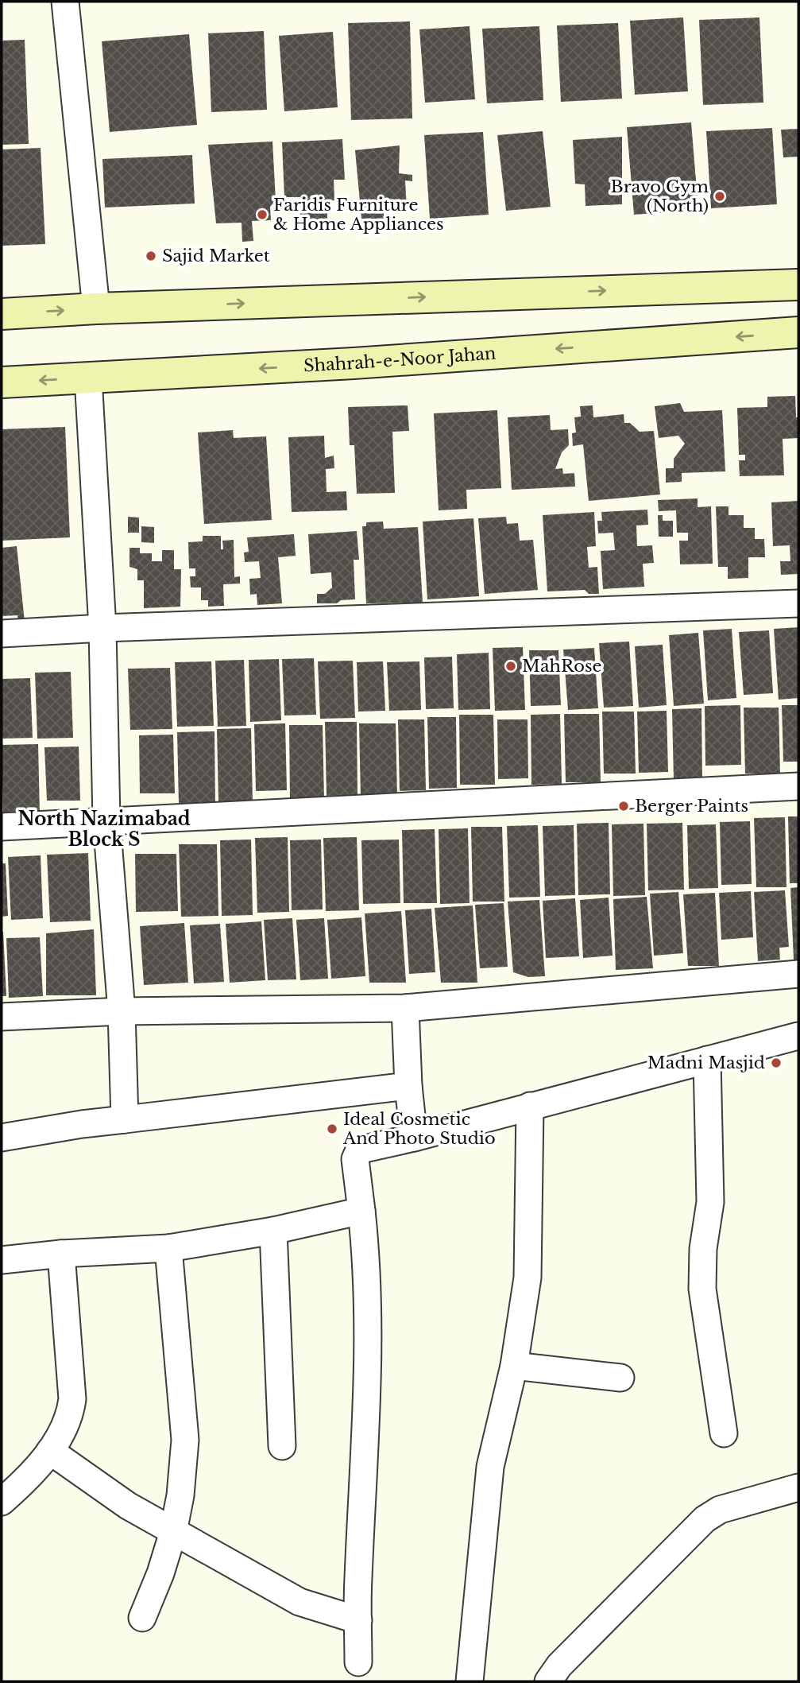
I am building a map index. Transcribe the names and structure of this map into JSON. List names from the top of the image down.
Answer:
{
  "streets": {
    "main road": ["Shahrah-e-Noor Jahan"]
  },
  "districts": ["North Nazimabad Block S"],
  "places": [
    "Bravo Gym (North)",
    "Faridis Furniture & Home Appliances",
    "Sajid Market",
    "MahRose",
    "Berger Paints",
    "Madni Masjid",
    "Ideal Cosmetic And Photo Studio"
  ]
}
